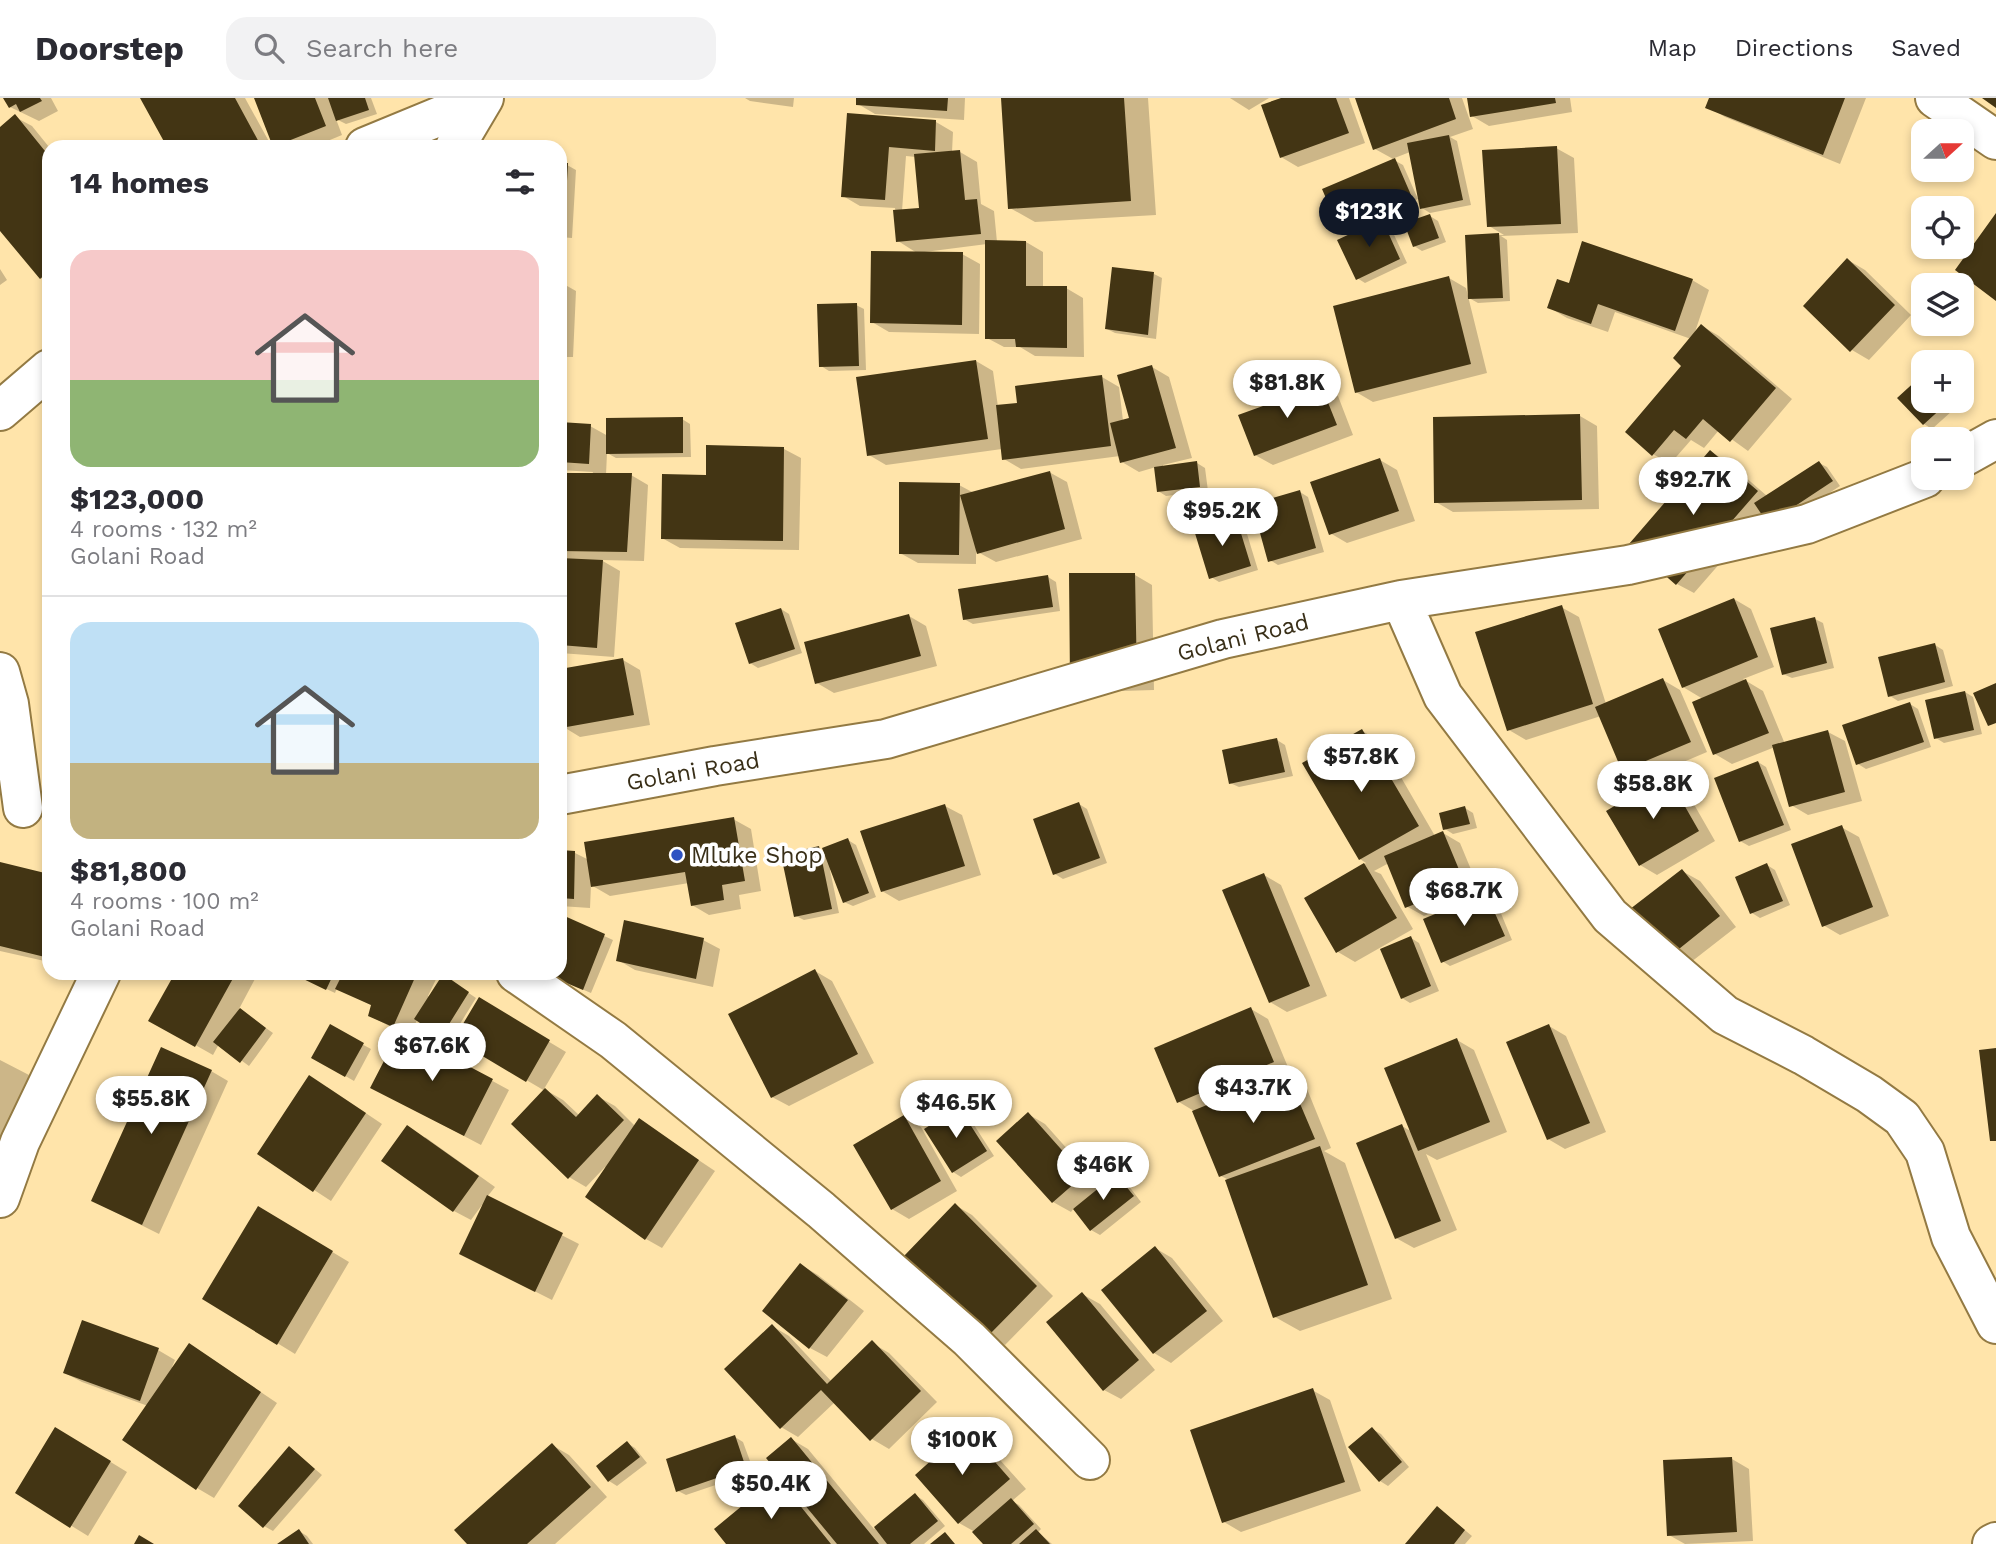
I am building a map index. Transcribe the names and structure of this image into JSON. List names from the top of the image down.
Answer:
{
  "streets": {
    "street": ["Golani Road"]
  },
  "places": ["Mluke Shop"],
  "north": "right",
  "page": {
    "header": "Doorstep",
    "search": "Search here",
    "nav": ["Map", "Directions", "Saved"],
    "map_buttons": ["+", "−"],
    "heading": "14 homes",
    "price": [
      "$123K",
      "$81.8K",
      "$92.7K",
      "$95.2K",
      "$57.8K",
      "$58.8K",
      "$68.7K",
      "$67.6K",
      "$43.7K",
      "$55.8K",
      "$46.5K",
      "$46K",
      "$100K",
      "$50.4K"
    ],
    "list": [
      {
        "name": "$123,000",
        "note": "4 rooms · 132 m² · Golani Road"
      },
      {
        "name": "$81,800",
        "note": "4 rooms · 100 m² · Golani Road"
      }
    ]
  }
}
